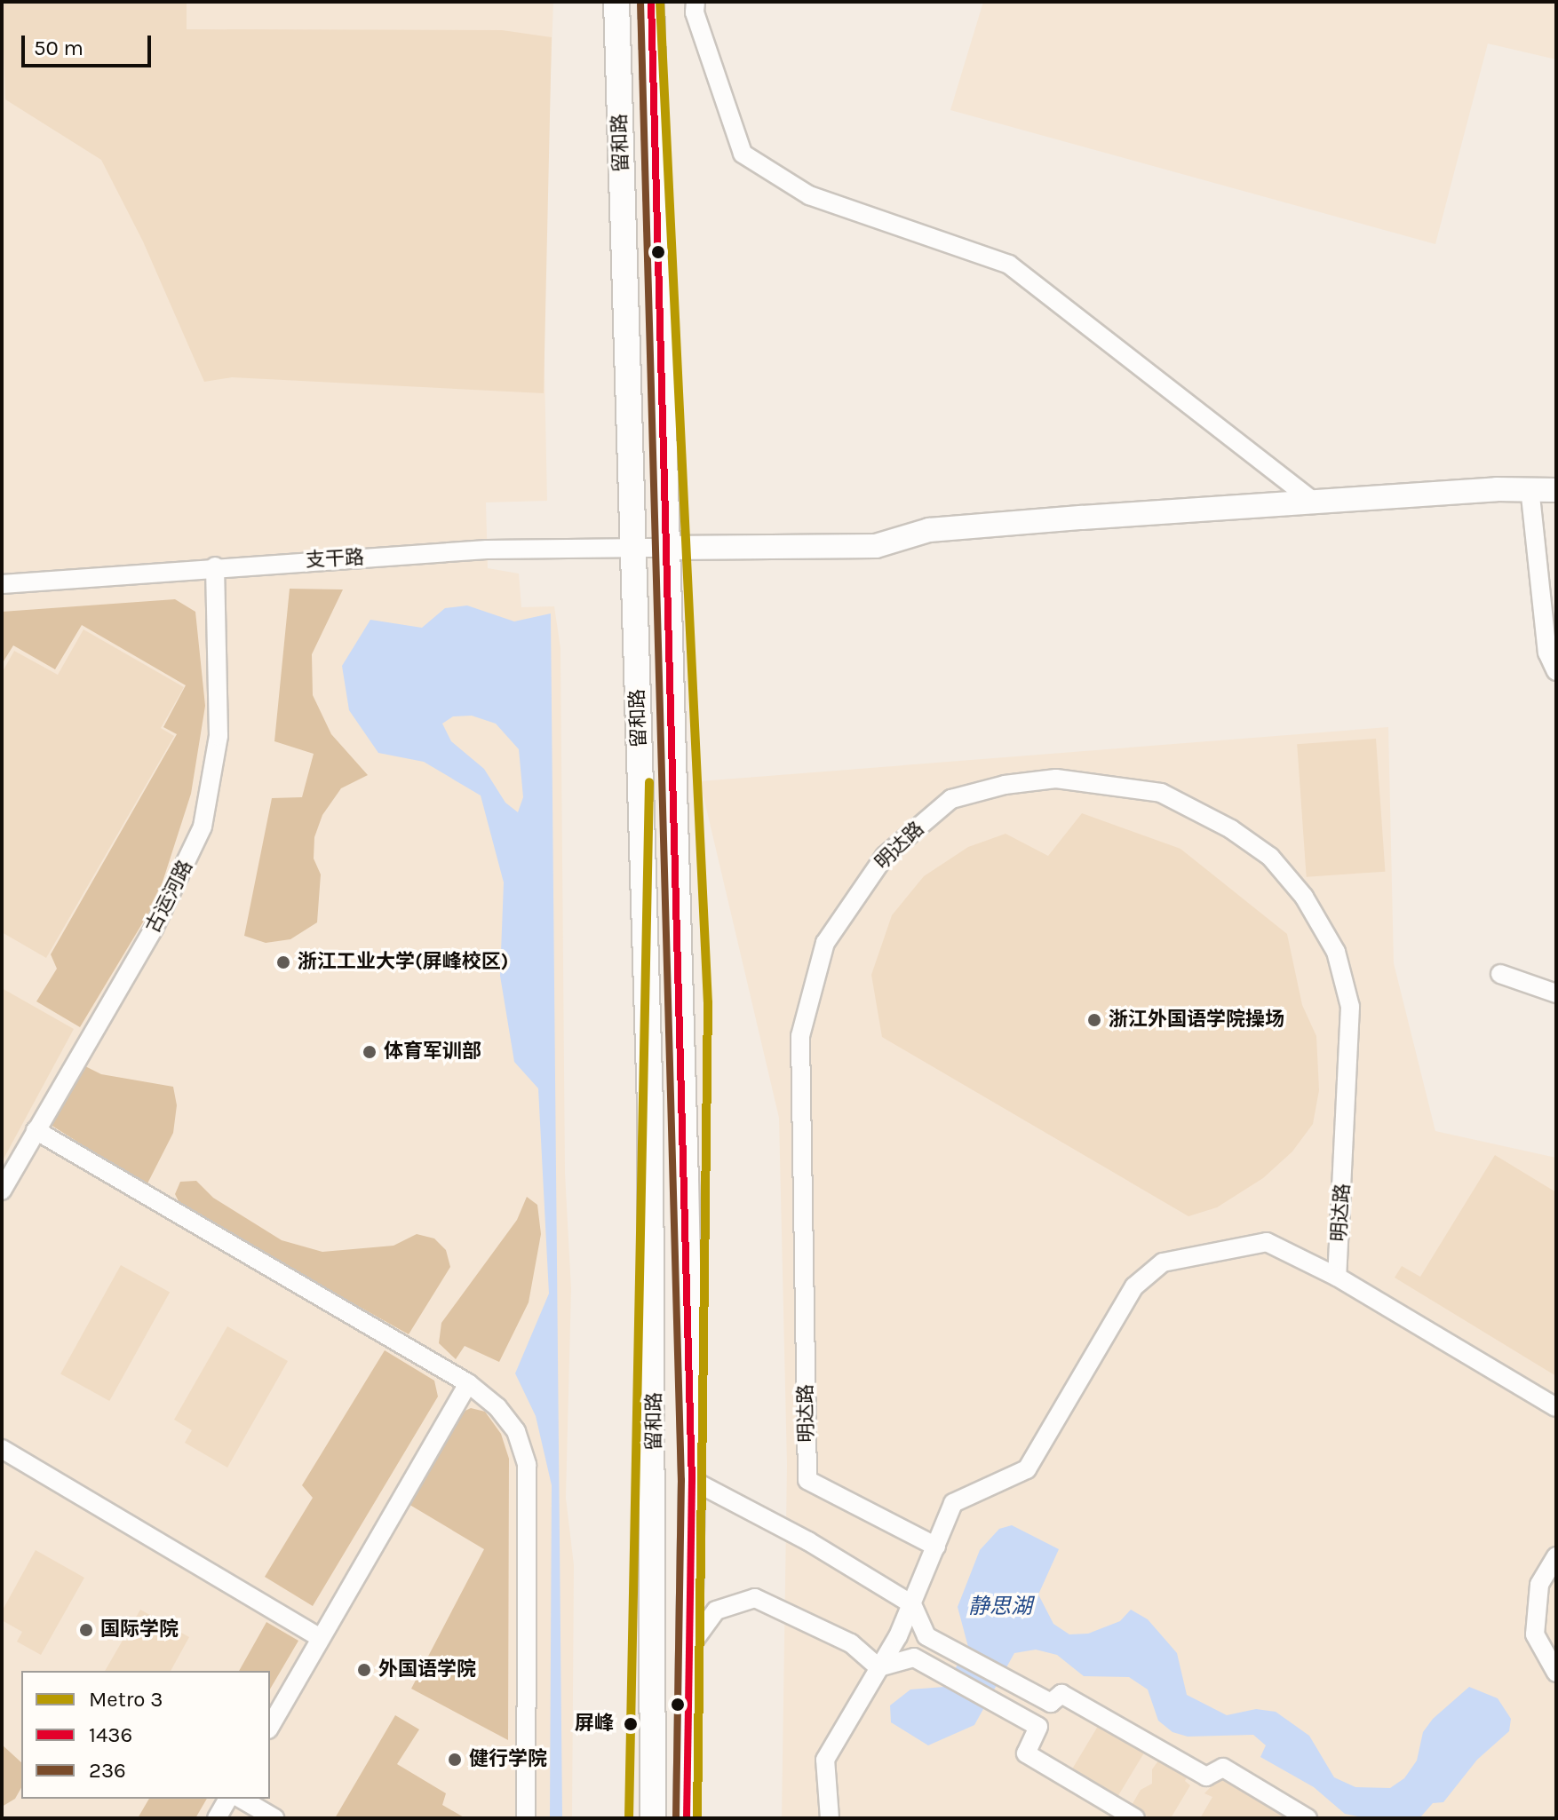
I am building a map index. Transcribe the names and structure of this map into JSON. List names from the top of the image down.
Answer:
{
  "streets": {
    "main road": ["留和路"],
    "street": ["支干路", "明达路", "古运河路"]
  },
  "crossings": [
    ["留和路", "支干路"],
    ["支干路", "古运河路"]
  ],
  "water": ["静思湖"],
  "places": [
    "浙江工业大学(屏峰校区)",
    "浙江外国语学院操场",
    "体育军训部",
    "国际学院",
    "外国语学院",
    "屏峰",
    "健行学院"
  ],
  "lines": ["metro line 3", "transit line 1436", "transit line 236"],
  "legend": ["Metro 3", "1436", "236"],
  "scale_bar": "50 m"
}
